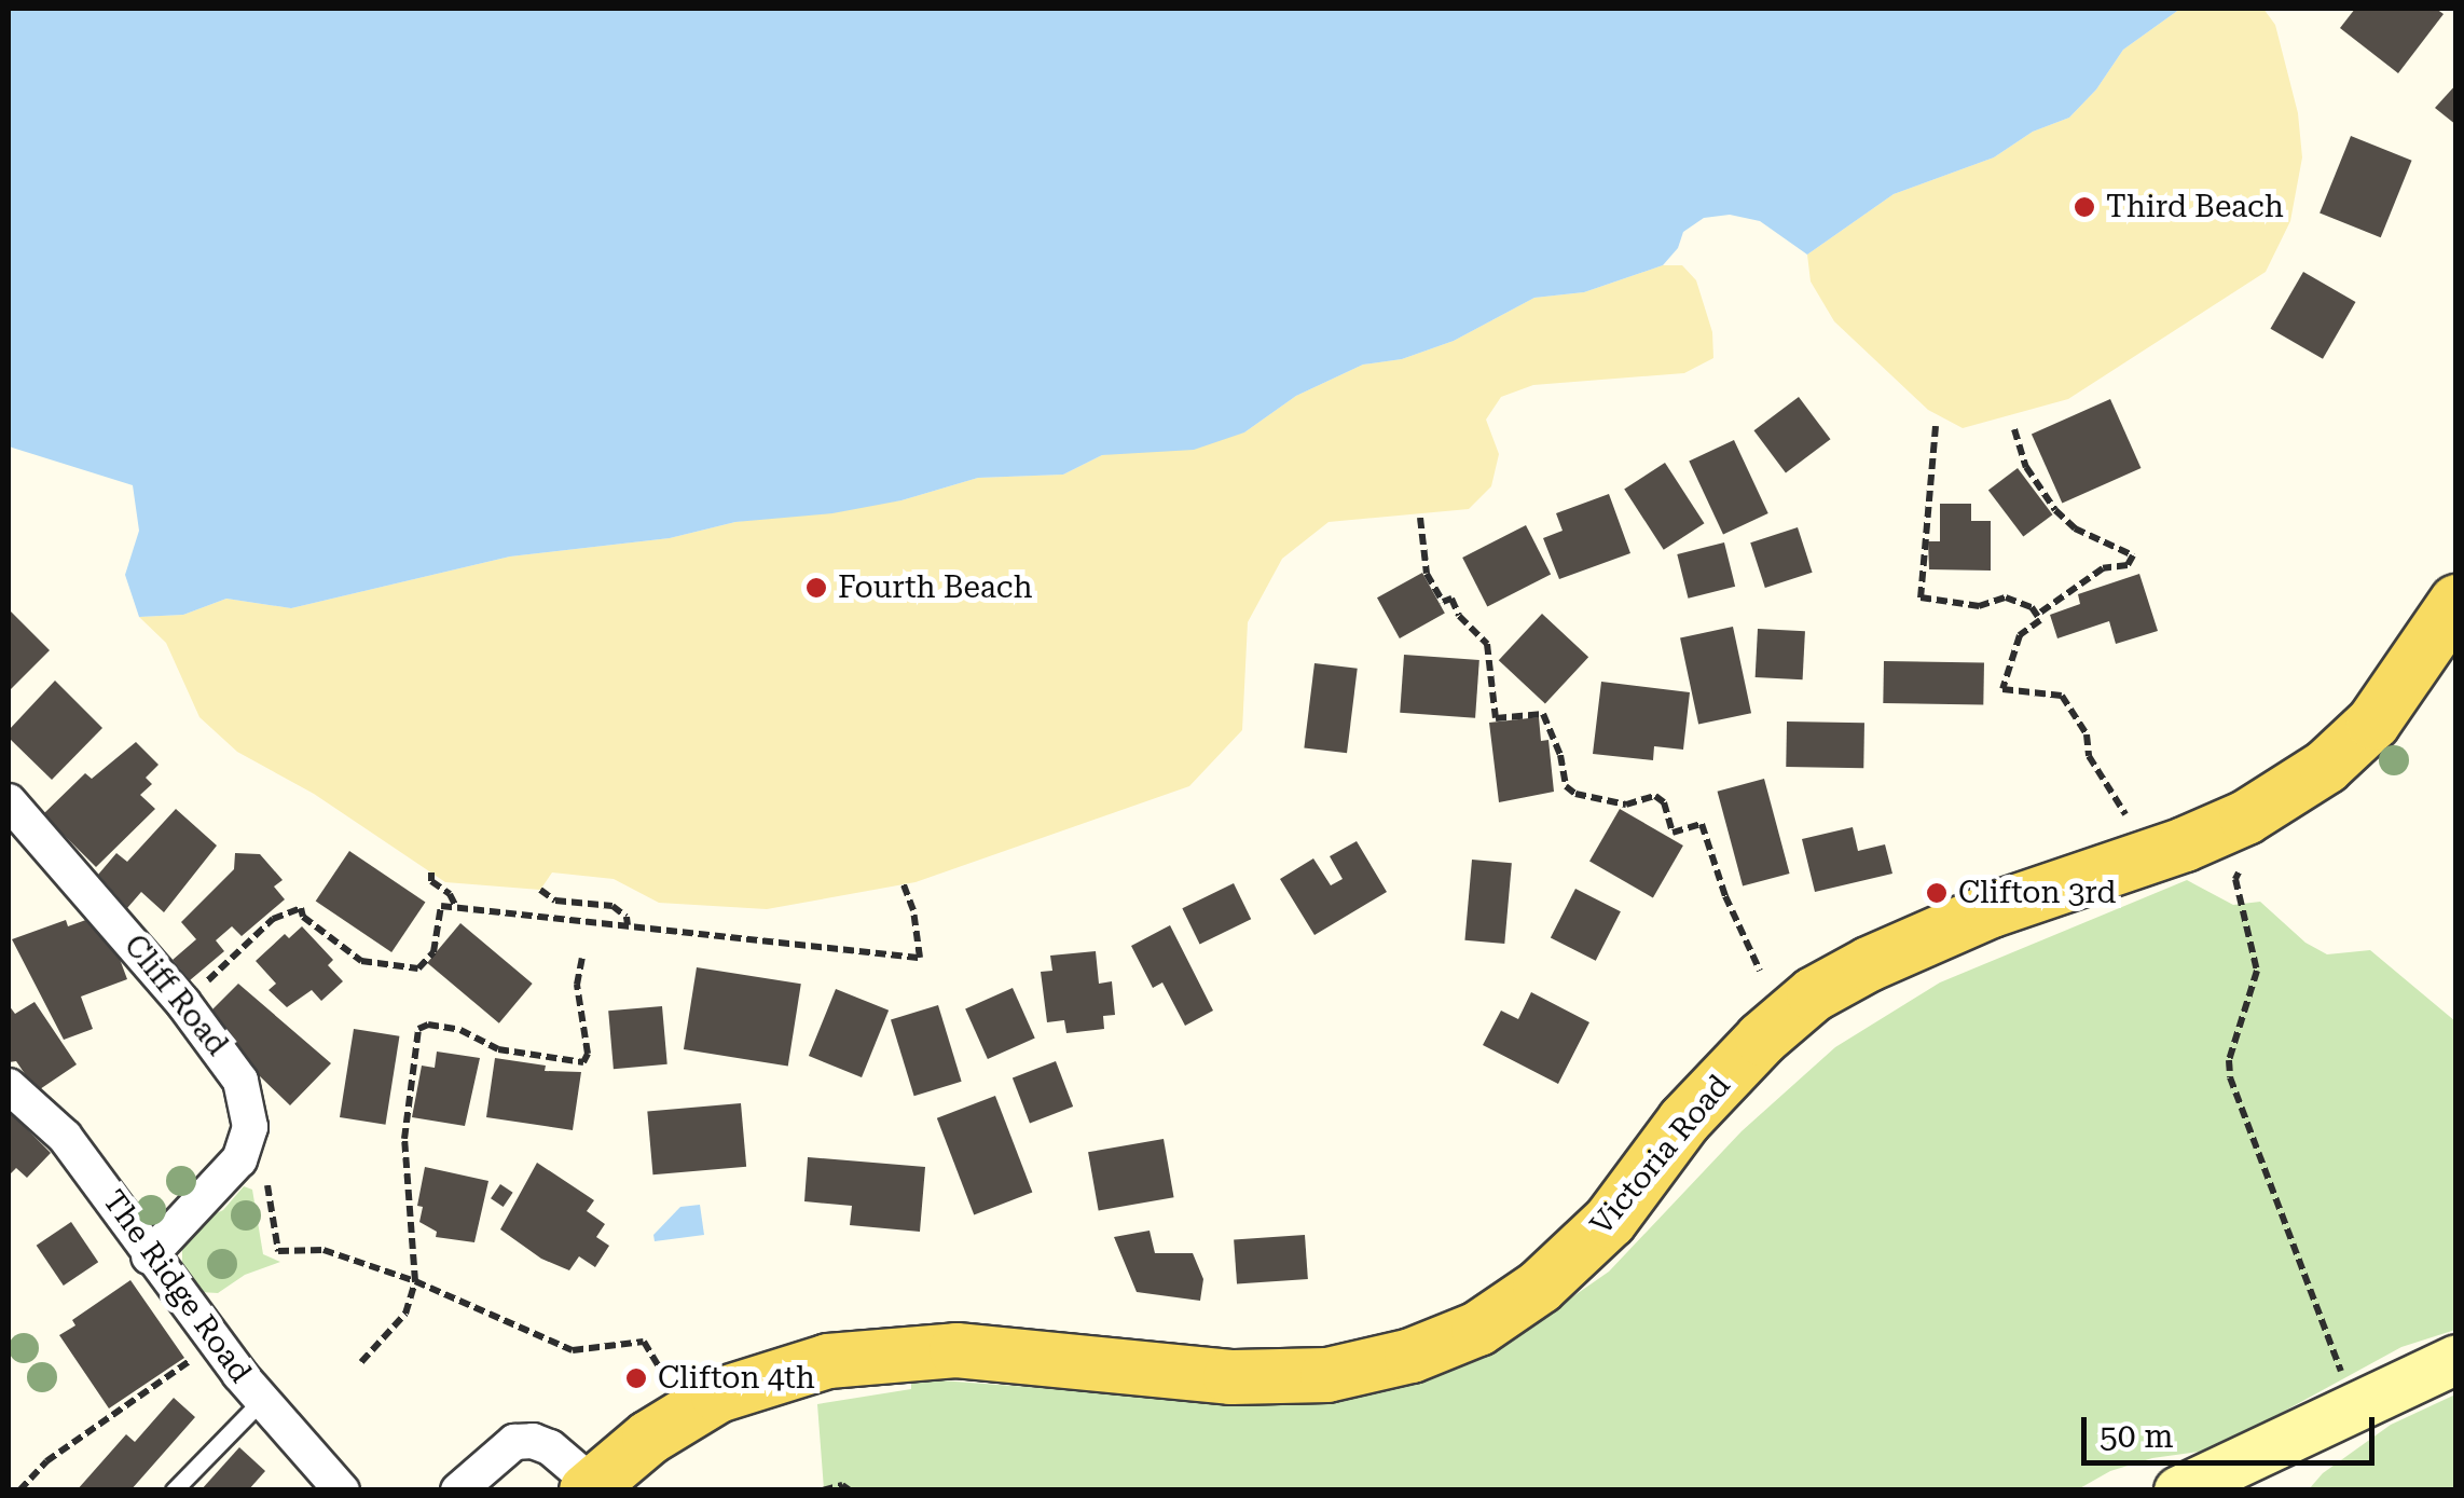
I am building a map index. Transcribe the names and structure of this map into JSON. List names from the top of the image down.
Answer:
{
  "streets": {
    "main road": ["Victoria Road"],
    "street": ["Cliff Road", "The Ridge Road"]
  },
  "places": [
    "Third Beach",
    "Fourth Beach",
    "Clifton 3rd",
    "Clifton 4th"
  ],
  "scale_bar": "50 m"
}
